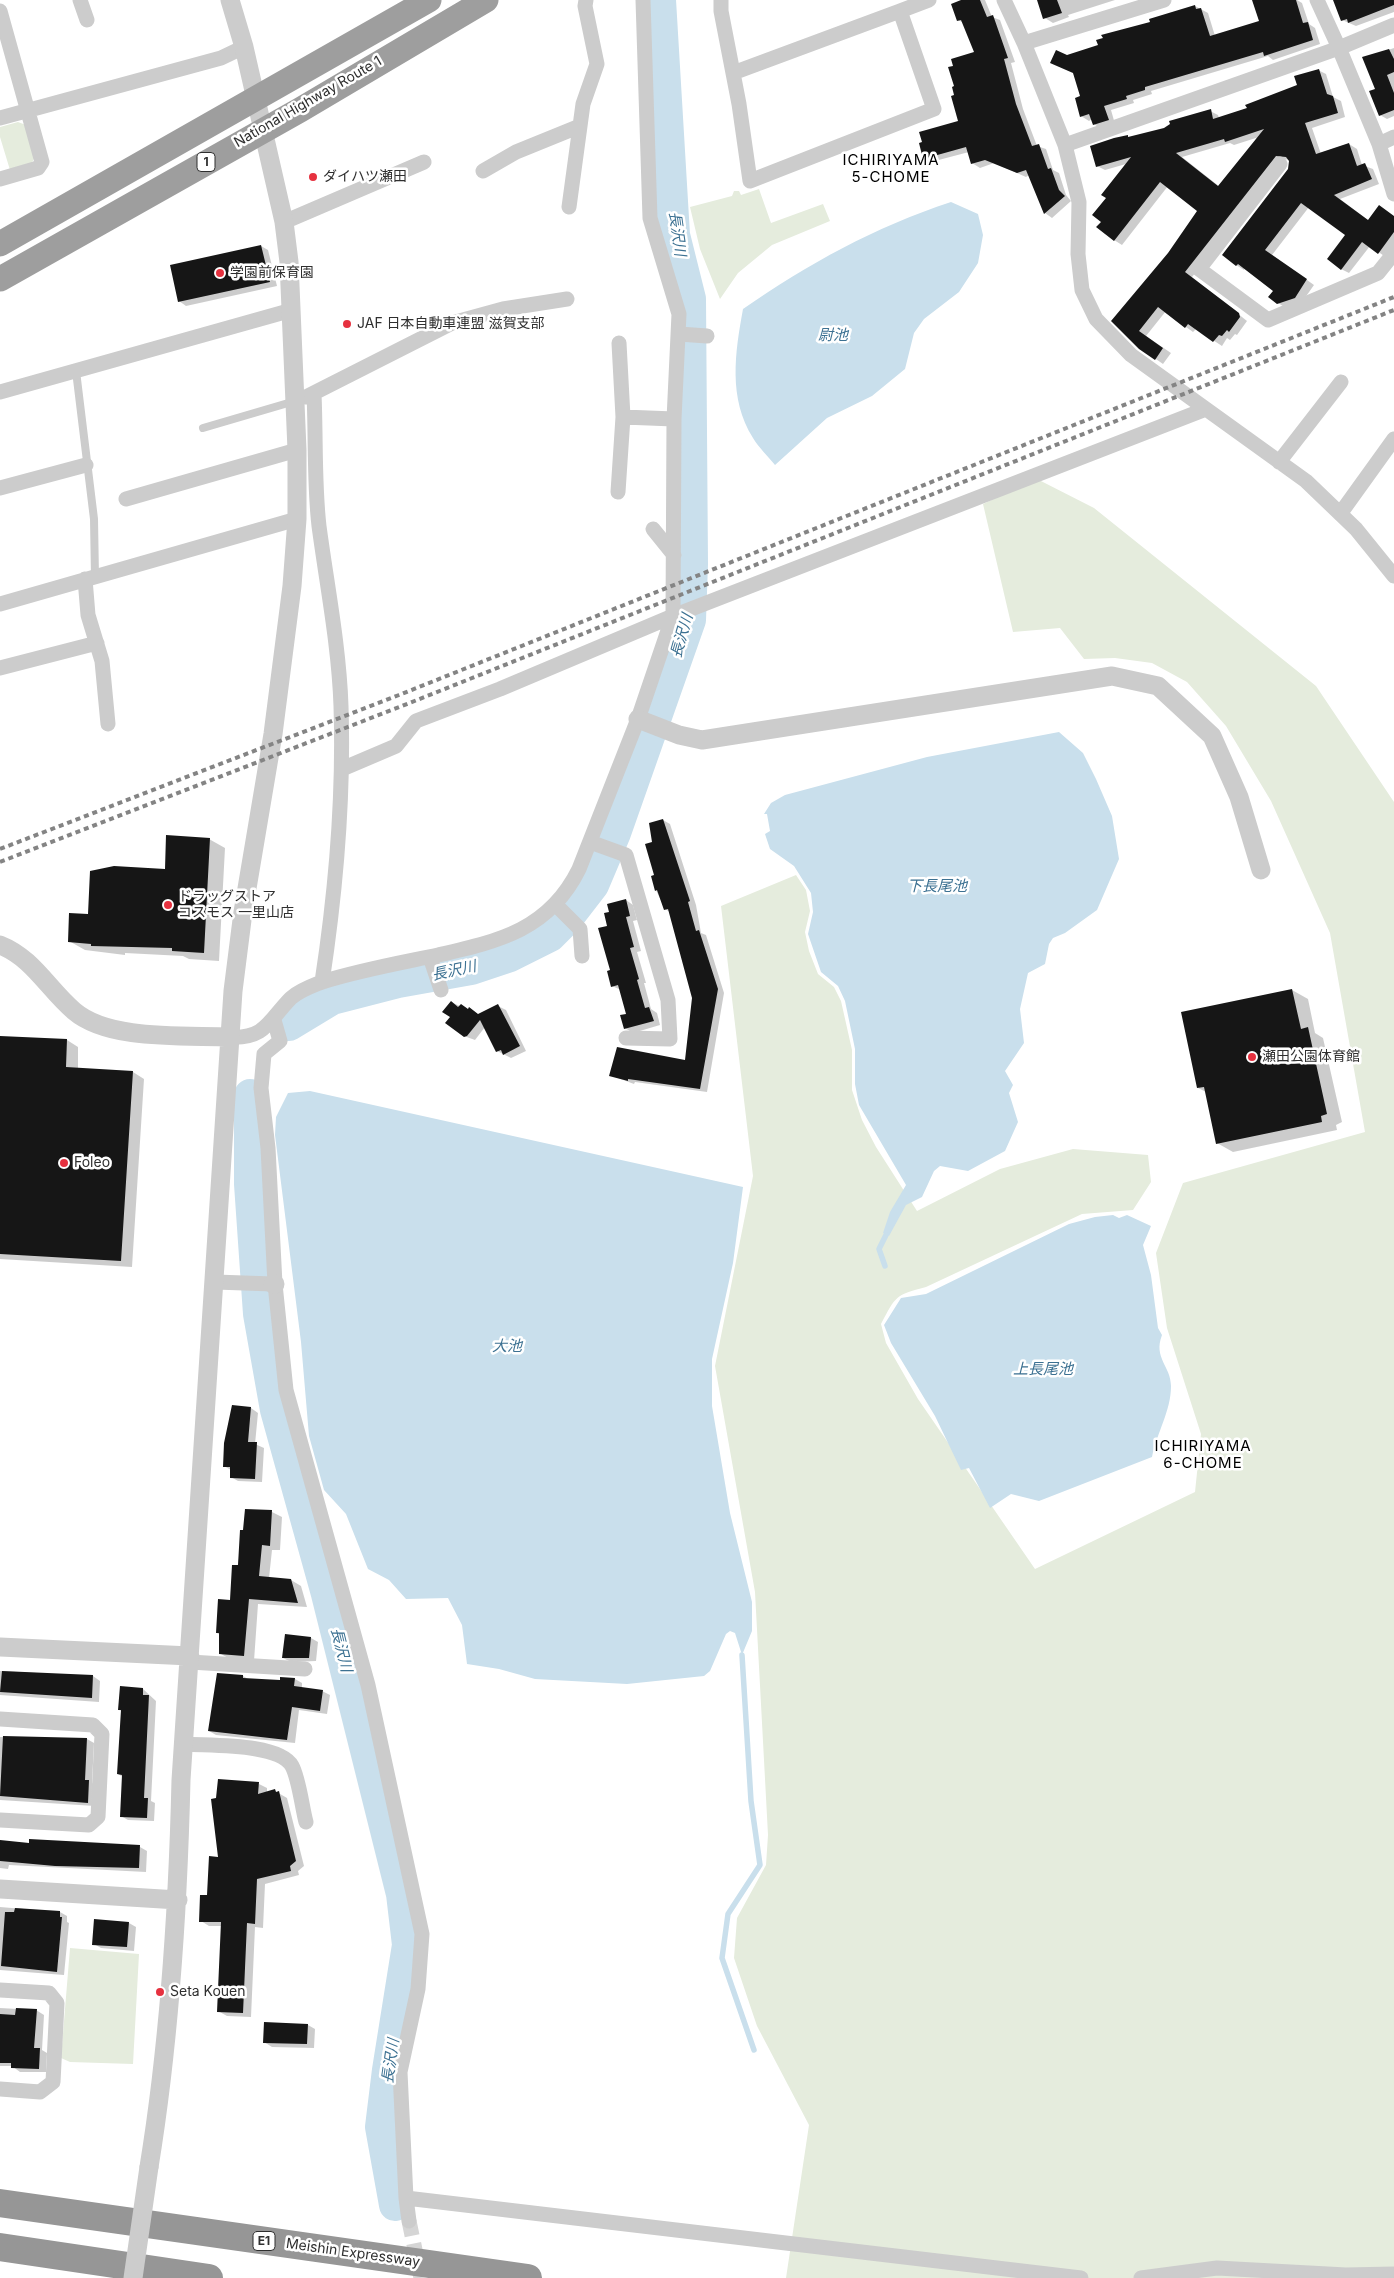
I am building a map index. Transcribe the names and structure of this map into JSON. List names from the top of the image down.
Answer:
{
  "streets": {
    "highway": [
      "National Highway Route 1",
      "1",
      "E1",
      "Meishin Expressway"
    ]
  },
  "districts": ["ICHIRIYAMA 5-CHOME", "ICHIRIYAMA 6-CHOME"],
  "water": [
    "長沢川",
    "尉池",
    "下長尾池",
    "大池",
    "上長尾池"
  ],
  "places": [
    "ダイハツ瀬田",
    "学園前保育園",
    "JAF 日本自動車連盟 滋賀支部",
    "ドラッグストア コスモス 一里山店",
    "瀬田公園体育館",
    "Foleo",
    "Seta Kouen"
  ]
}
